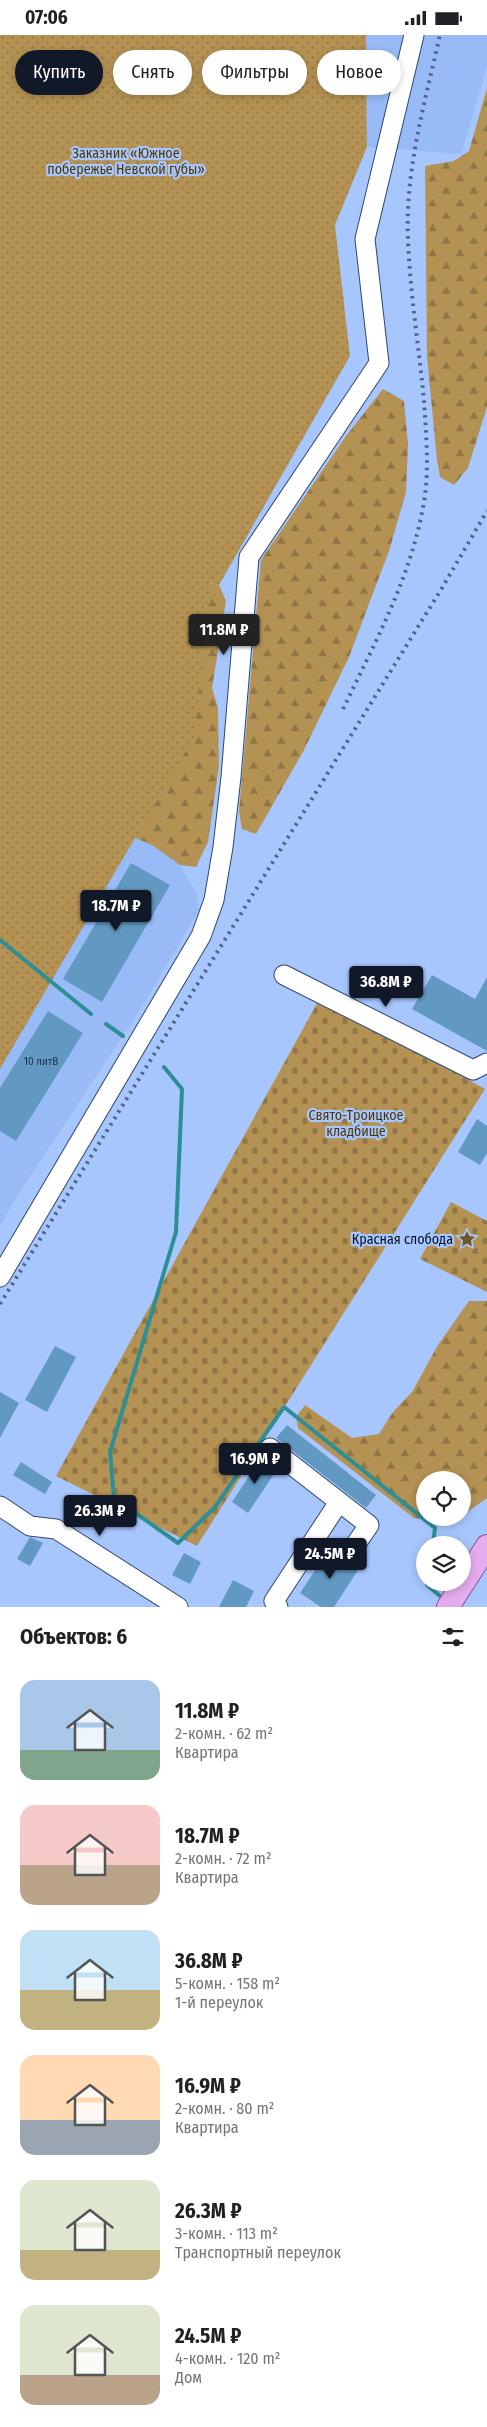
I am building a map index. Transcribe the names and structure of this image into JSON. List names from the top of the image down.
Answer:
{
  "parks": ["Заказник «Южное побережье Невской губы»", "Свято-Троицкое кладбище"],
  "places": {
    "place": ["Красная слобода"]
  },
  "house_numbers": ["10 литВ"],
  "page": {
    "status": "07:06",
    "chip": [
      "Купить",
      "Снять",
      "Фильтры",
      "Новое"
    ],
    "price": [
      "11.8M ₽",
      "18.7M ₽",
      "36.8M ₽",
      "16.9M ₽",
      "26.3M ₽",
      "24.5M ₽"
    ],
    "heading": "Объектов: 6",
    "list": [
      {
        "name": "11.8M ₽",
        "note": "2-комн. · 62 m² · Квартира"
      },
      {
        "name": "18.7M ₽",
        "note": "2-комн. · 72 m² · Квартира"
      },
      {
        "name": "36.8M ₽",
        "note": "5-комн. · 158 m² · 1-й переулок"
      },
      {
        "name": "16.9M ₽",
        "note": "2-комн. · 80 m² · Квартира"
      },
      {
        "name": "26.3M ₽",
        "note": "3-комн. · 113 m² · Транспортный переулок"
      },
      {
        "name": "24.5M ₽",
        "note": "4-комн. · 120 m² · Дом"
      }
    ]
  }
}
